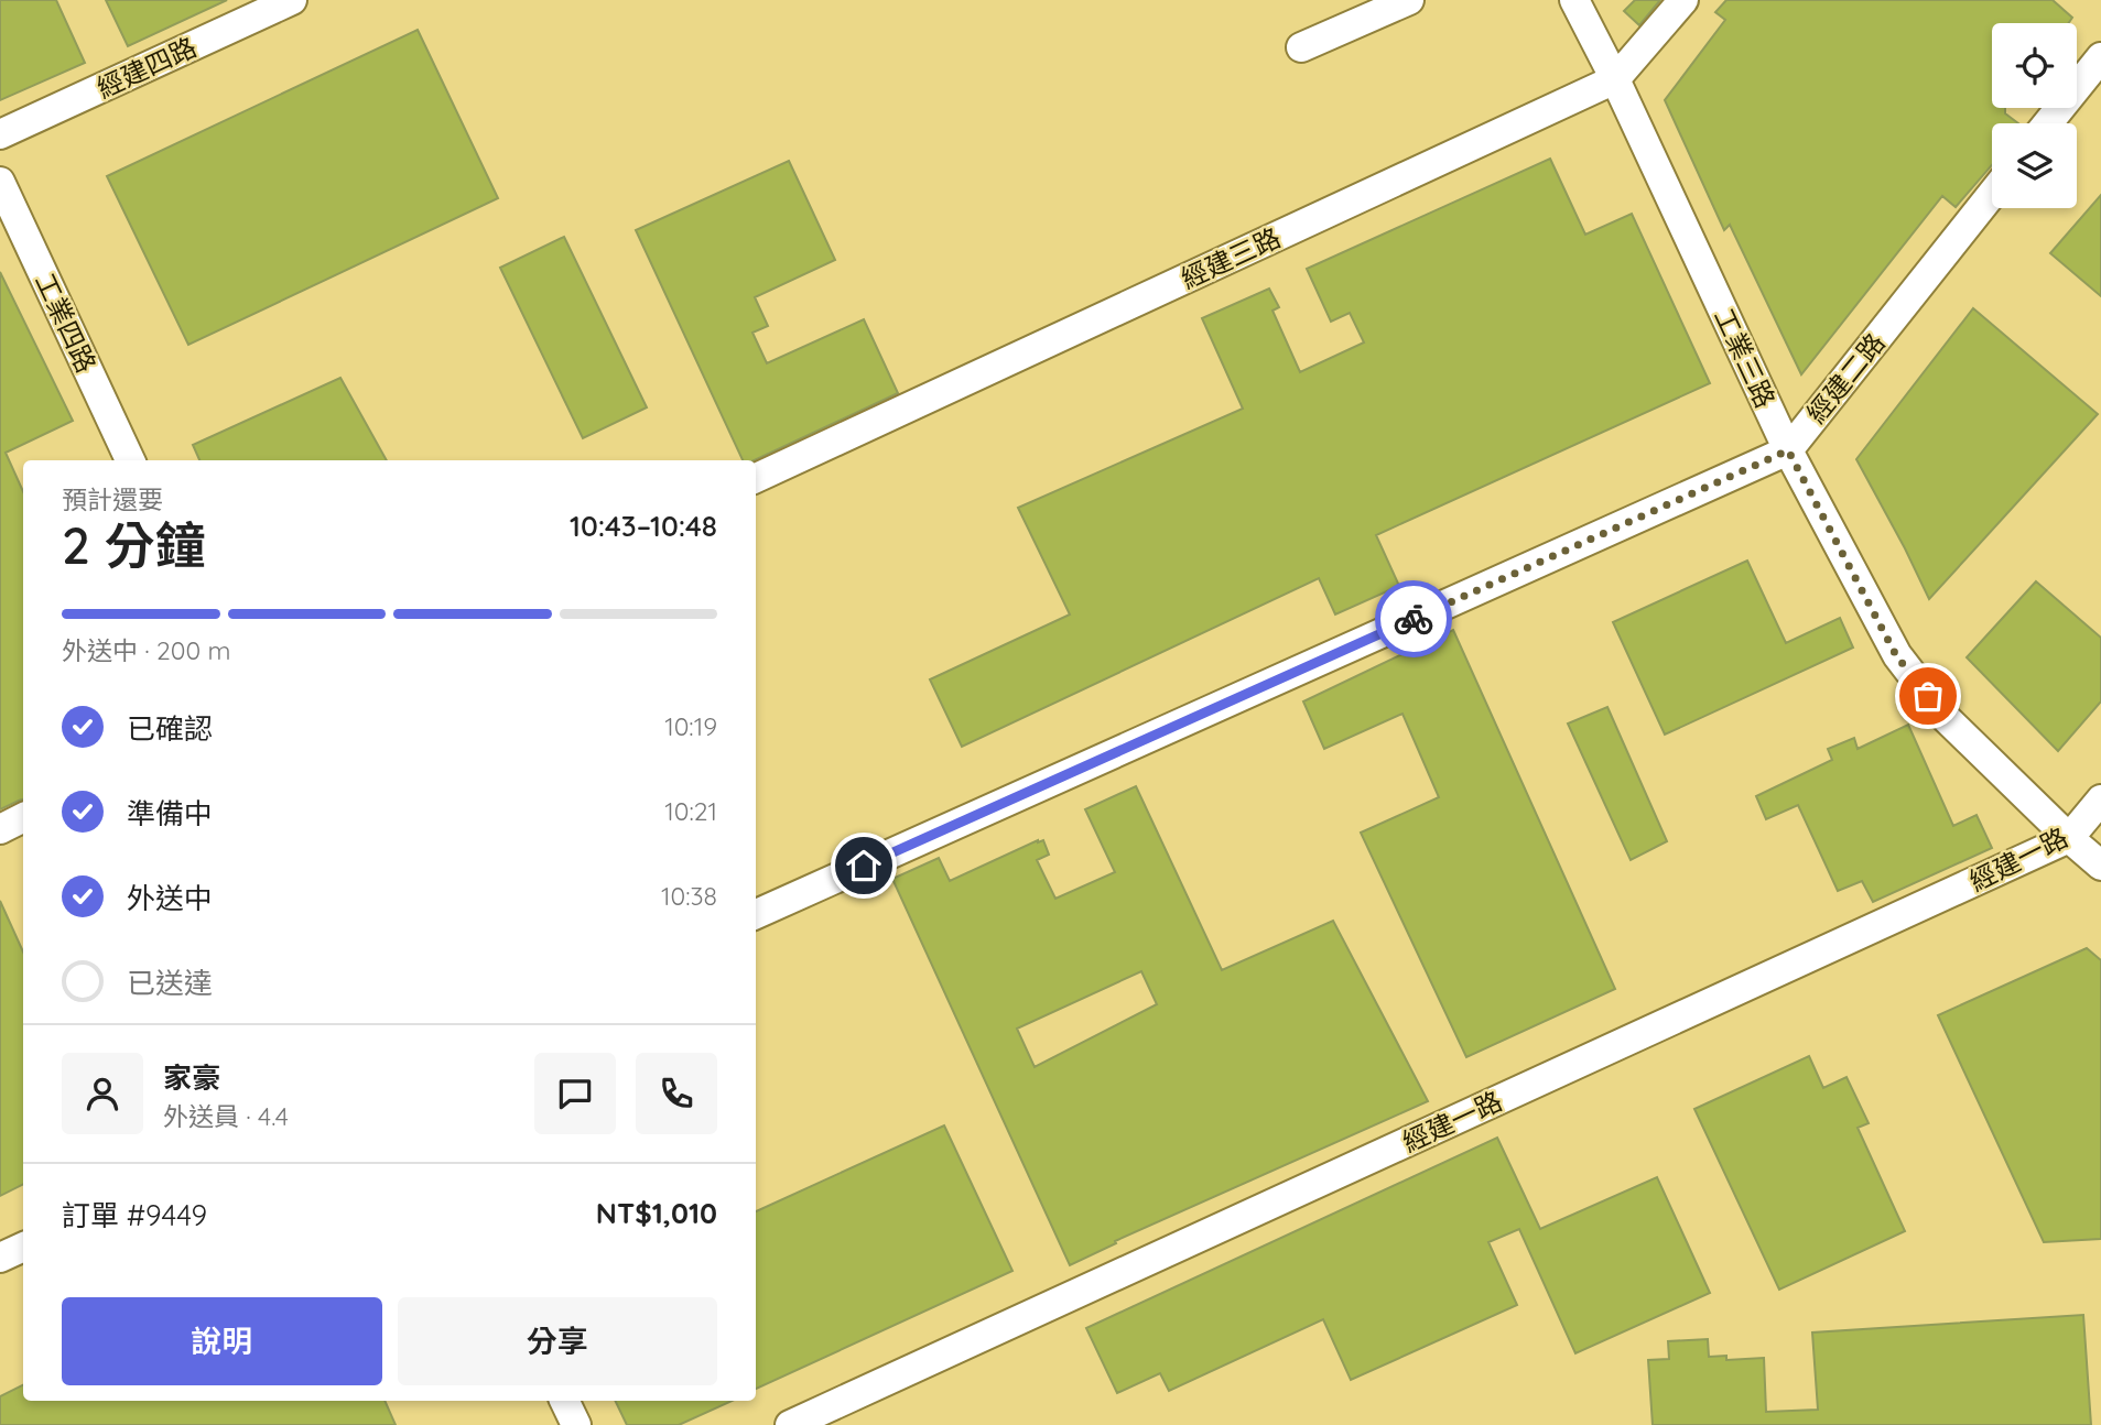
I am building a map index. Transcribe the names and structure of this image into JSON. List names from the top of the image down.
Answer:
{
  "streets": {
    "street": [
      "經建四路",
      "經建三路",
      "工業四路",
      "工業三路",
      "經建二路",
      "經建一路"
    ]
  },
  "crossings": [
    ["經建三路", "工業三路"],
    ["工業三路", "經建二路"],
    ["工業三路", "經建一路"]
  ],
  "page": {
    "heading": ["2 分鐘", "預計還要", "10:43–10:48"],
    "panel": [
      "家豪",
      "外送員 · 4.4",
      "訂單 #9449",
      "NT$1,010"
    ],
    "bar": "外送中 · 200 m",
    "list": [
      ["已確認", "10:19"],
      ["準備中", "10:21"],
      ["外送中", "10:38"],
      "已送達"
    ],
    "buttons": ["說明", "分享"]
  }
}
